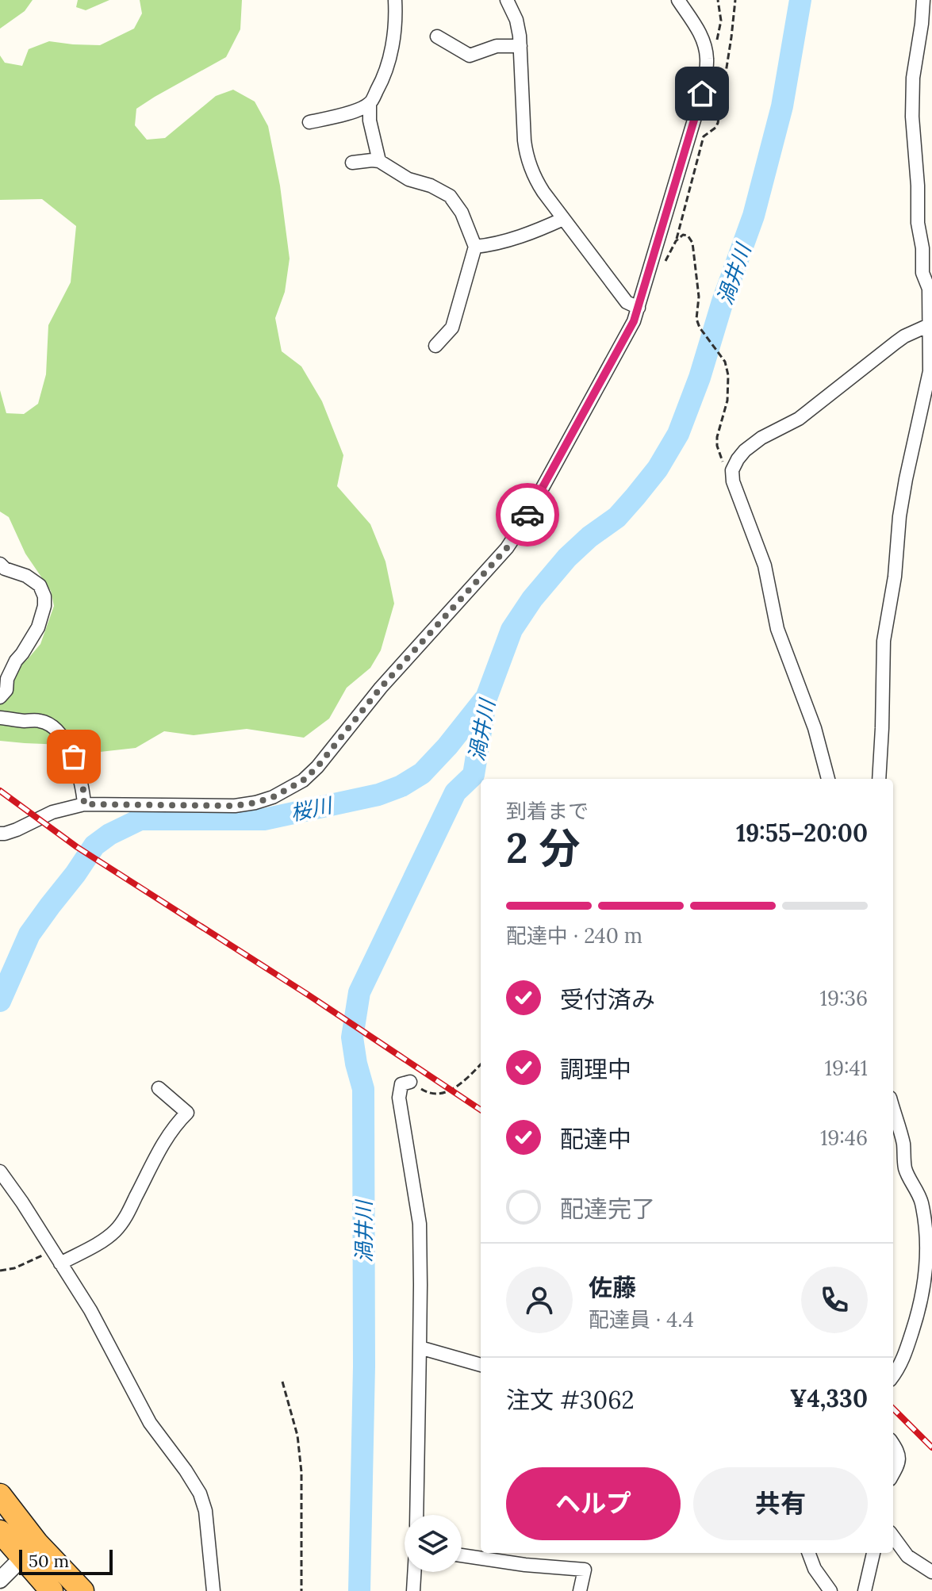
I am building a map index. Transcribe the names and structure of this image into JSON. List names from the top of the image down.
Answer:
{
  "water": ["渦井川", "桜川"],
  "scale_bar": "50 m",
  "page": {
    "heading": ["2 分", "到着まで", "19:55–20:00"],
    "panel": [
      "佐藤",
      "配達員 · 4.4",
      "注文 #3062",
      "¥4,330"
    ],
    "bar": "配達中 · 240 m",
    "list": [
      ["受付済み", "19:36"],
      ["調理中", "19:41"],
      ["配達中", "19:46"],
      "配達完了"
    ],
    "buttons": ["ヘルプ", "共有"],
    "scale": "50 m"
  }
}
